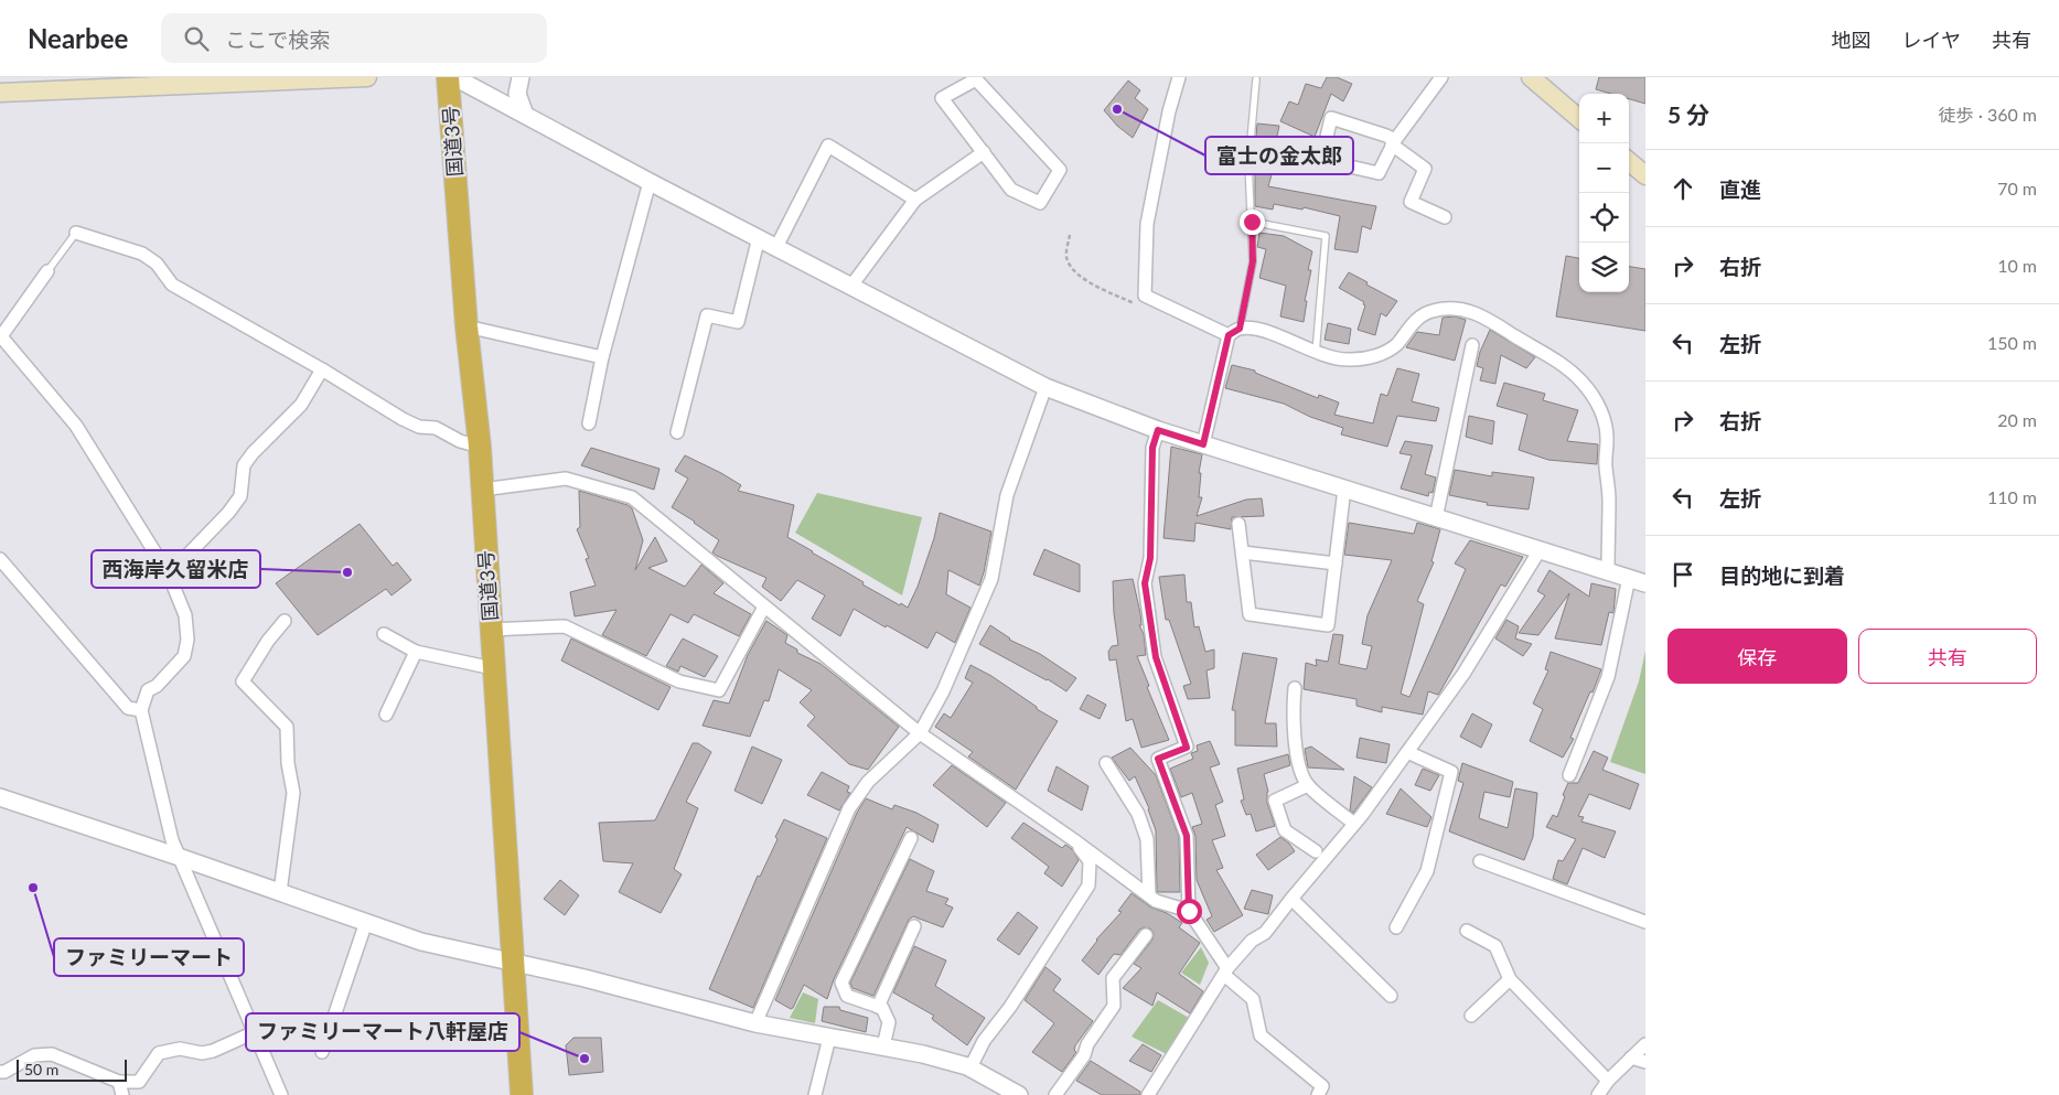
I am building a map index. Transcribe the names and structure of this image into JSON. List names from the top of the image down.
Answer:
{
  "streets": {
    "highway": ["国道3号"]
  },
  "places": [
    "富士の金太郎",
    "西海岸久留米店",
    "ファミリーマート",
    "ファミリーマート八軒屋店"
  ],
  "scale_bar": "50 m",
  "page": {
    "header": "Nearbee",
    "search": "ここで検索",
    "nav": ["地図", "レイヤ", "共有"],
    "heading": ["5 分", "徒歩 · 360 m"],
    "map_buttons": ["+", "−"],
    "list": [
      ["直進", "70 m"],
      ["右折", "10 m"],
      ["左折", "150 m"],
      ["右折", "20 m"],
      ["左折", "110 m"],
      "目的地に到着"
    ],
    "buttons": ["保存", "共有"],
    "scale": "50 m"
  }
}
